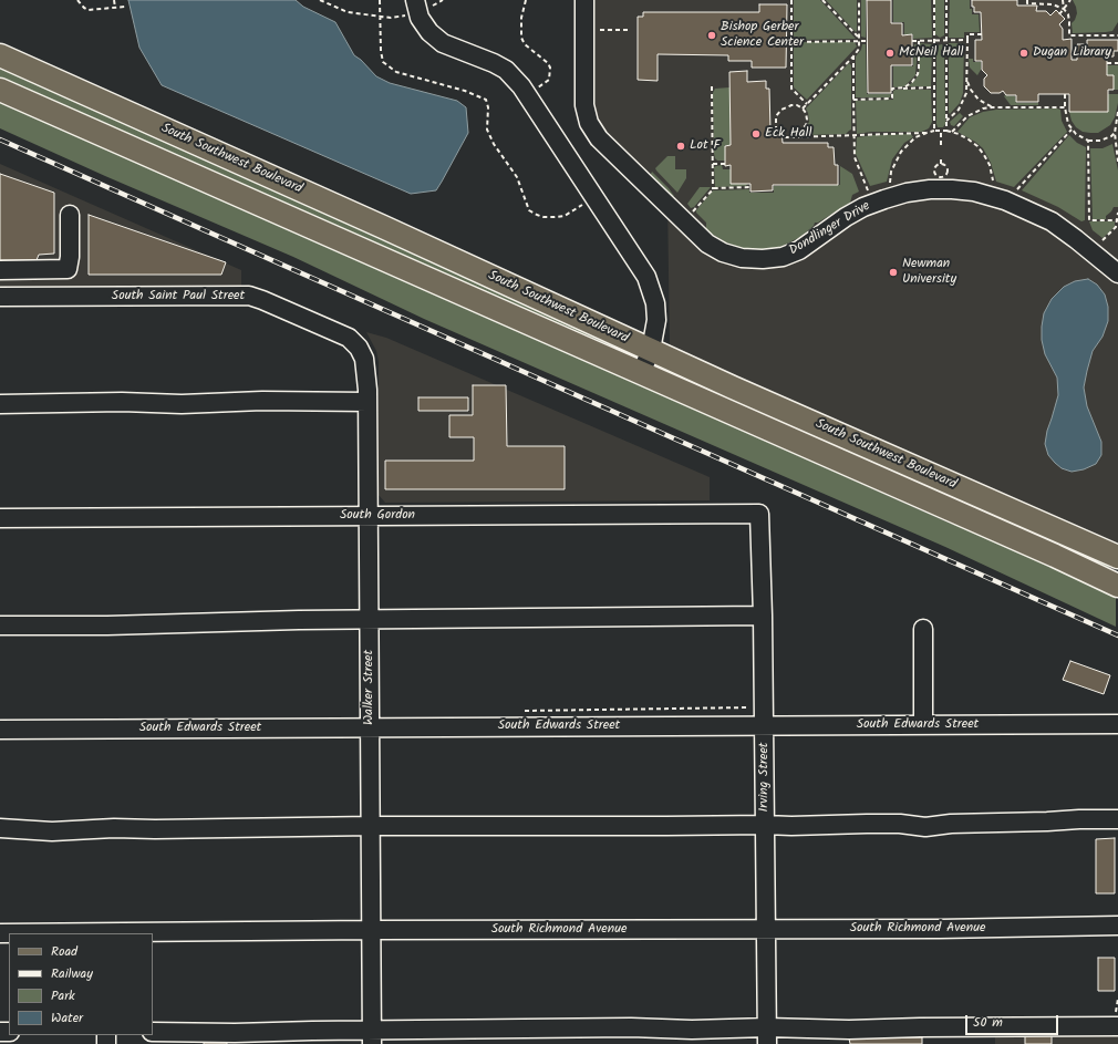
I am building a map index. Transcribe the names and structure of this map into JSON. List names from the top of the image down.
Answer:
{
  "streets": {
    "main road": ["South Southwest Boulevard"],
    "street": [
      "Dondlinger Drive",
      "South Saint Paul Street",
      "South Gordon",
      "Walker Street",
      "South Edwards Street",
      "Irving Street",
      "South Richmond Avenue"
    ]
  },
  "crossings": [
    ["South Saint Paul Street", "Walker Street"],
    ["South Gordon", "Walker Street"],
    ["South Gordon", "Irving Street"],
    ["Walker Street", "South Edwards Street"],
    ["Walker Street", "South Richmond Avenue"],
    ["South Edwards Street", "Irving Street"],
    ["Irving Street", "South Richmond Avenue"]
  ],
  "places": [
    "Bishop Gerber Science Center",
    "McNeil Hall",
    "Dugan Library",
    "Eck Hall",
    "Lot F",
    "Newman University"
  ],
  "legend": [
    "Road",
    "Railway",
    "Park",
    "Water"
  ],
  "scale_bar": "50 m"
}
